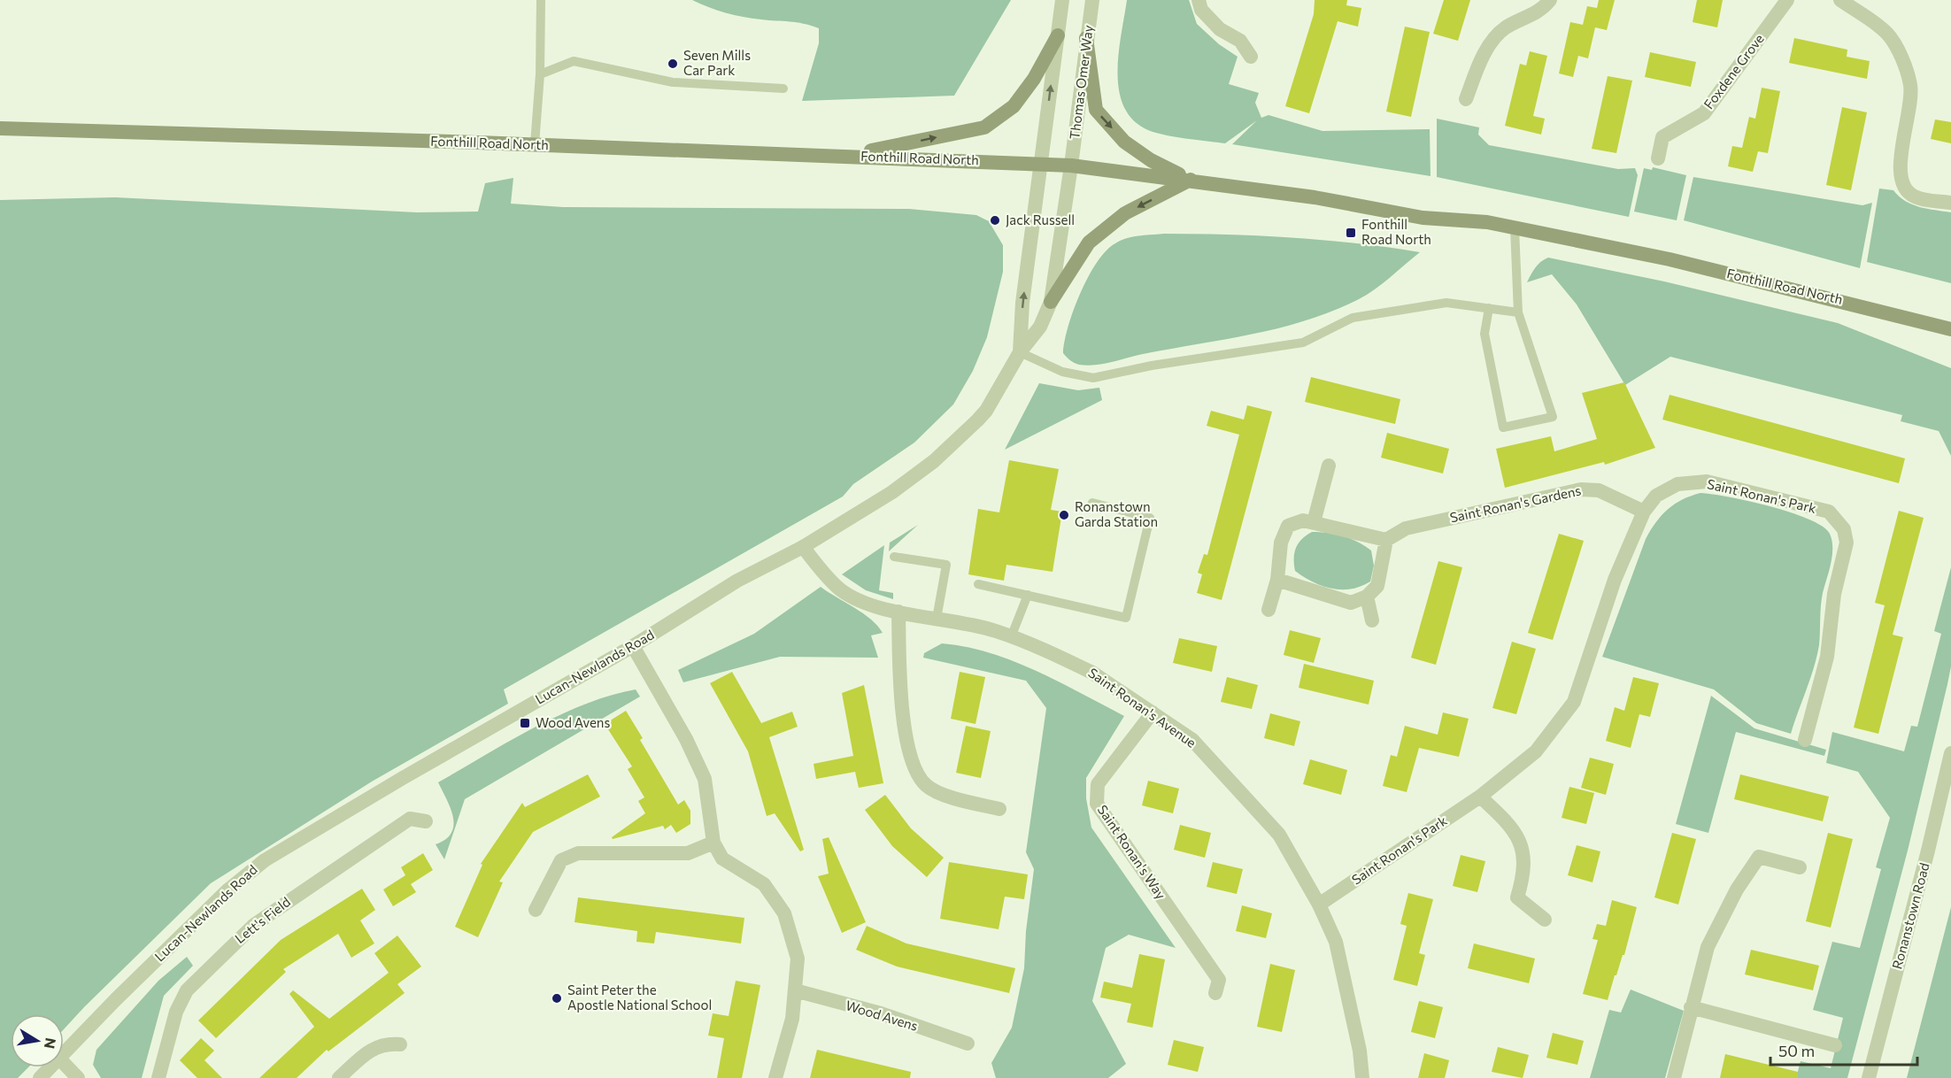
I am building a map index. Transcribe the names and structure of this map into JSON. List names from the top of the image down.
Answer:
{
  "streets": {
    "main road": ["Fonthill Road North"],
    "street": [
      "Foxdene Grove",
      "Thomas Omer Way",
      "Saint Ronan's Park",
      "Saint Ronan's Gardens",
      "Lucan-Newlands Road",
      "Saint Ronan's Avenue",
      "Saint Ronan's Way",
      "Ronanstown Road",
      "Lett's Field",
      "Wood Avens"
    ]
  },
  "crossings": [
    ["Thomas Omer Way", "Fonthill Road North"],
    ["Thomas Omer Way", "Lucan-Newlands Road"],
    ["Fonthill Road North", "Lucan-Newlands Road"],
    ["Saint Ronan's Park", "Saint Ronan's Gardens"],
    ["Saint Ronan's Park", "Saint Ronan's Avenue"],
    ["Lucan-Newlands Road", "Saint Ronan's Avenue"],
    ["Saint Ronan's Avenue", "Saint Ronan's Way"]
  ],
  "places": {
    "other": [
      "Seven Mills Car Park",
      "Jack Russell",
      "Ronanstown Garda Station",
      "Saint Peter the Apostle National School"
    ],
    "transit": ["Fonthill Road North", "Wood Avens"]
  },
  "scale_bar": "50 m",
  "north": "right"
}
